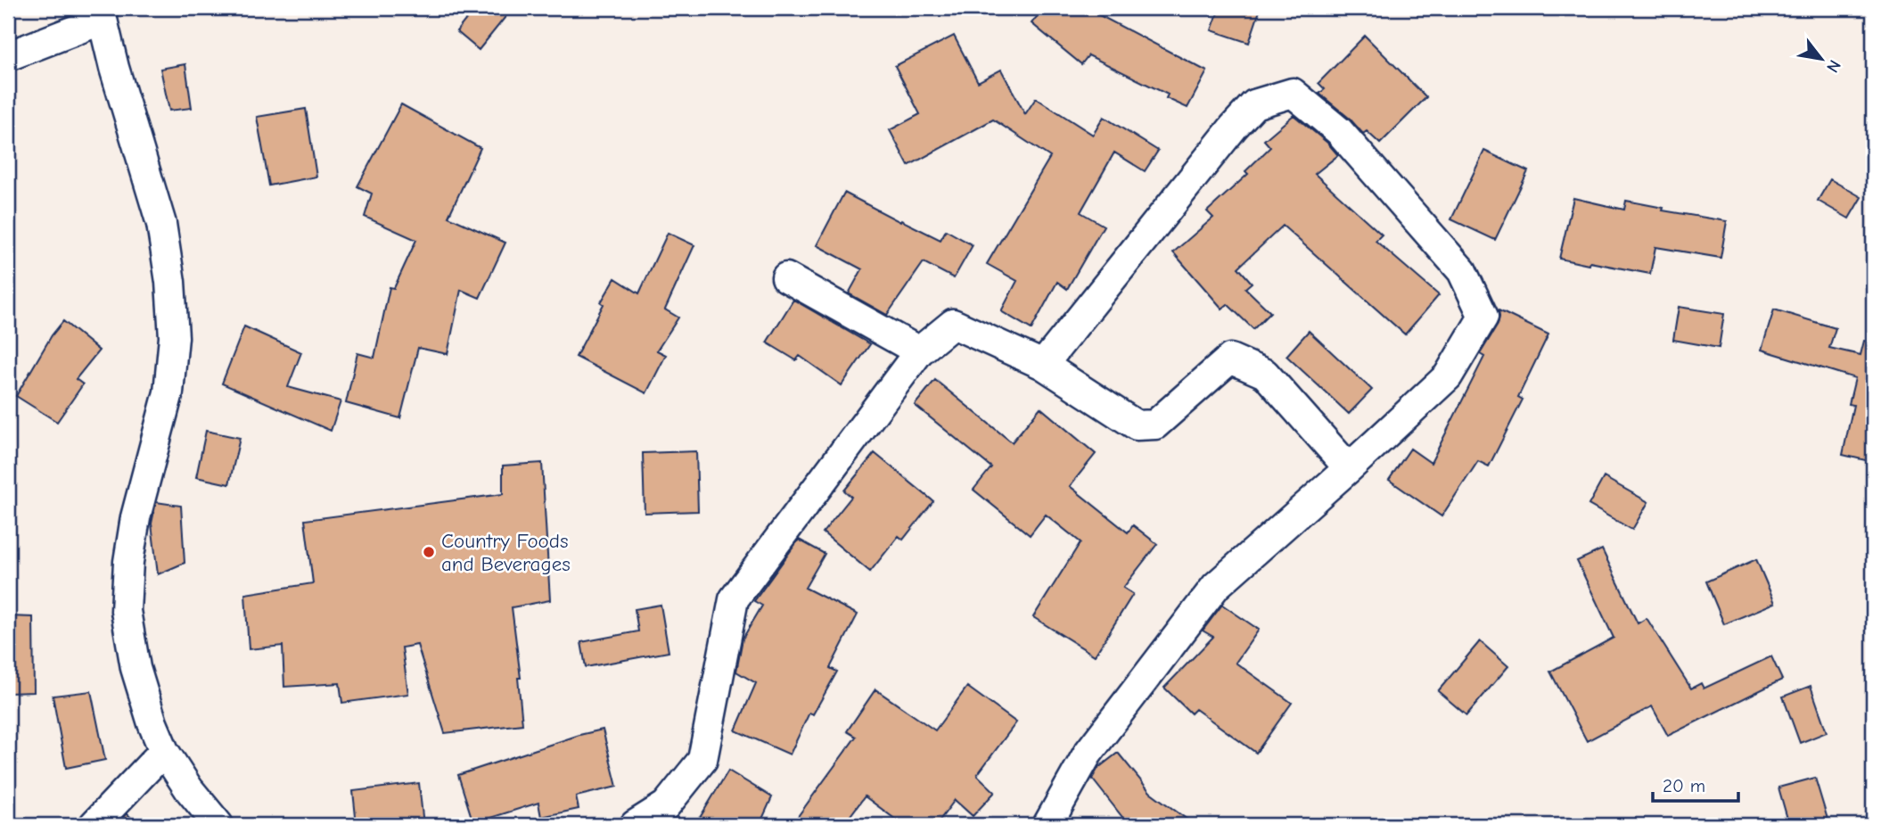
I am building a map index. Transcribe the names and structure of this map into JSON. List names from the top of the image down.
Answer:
{
  "places": ["Country Foods and Beverages"],
  "scale_bar": "20 m",
  "north": "bottom right"
}
